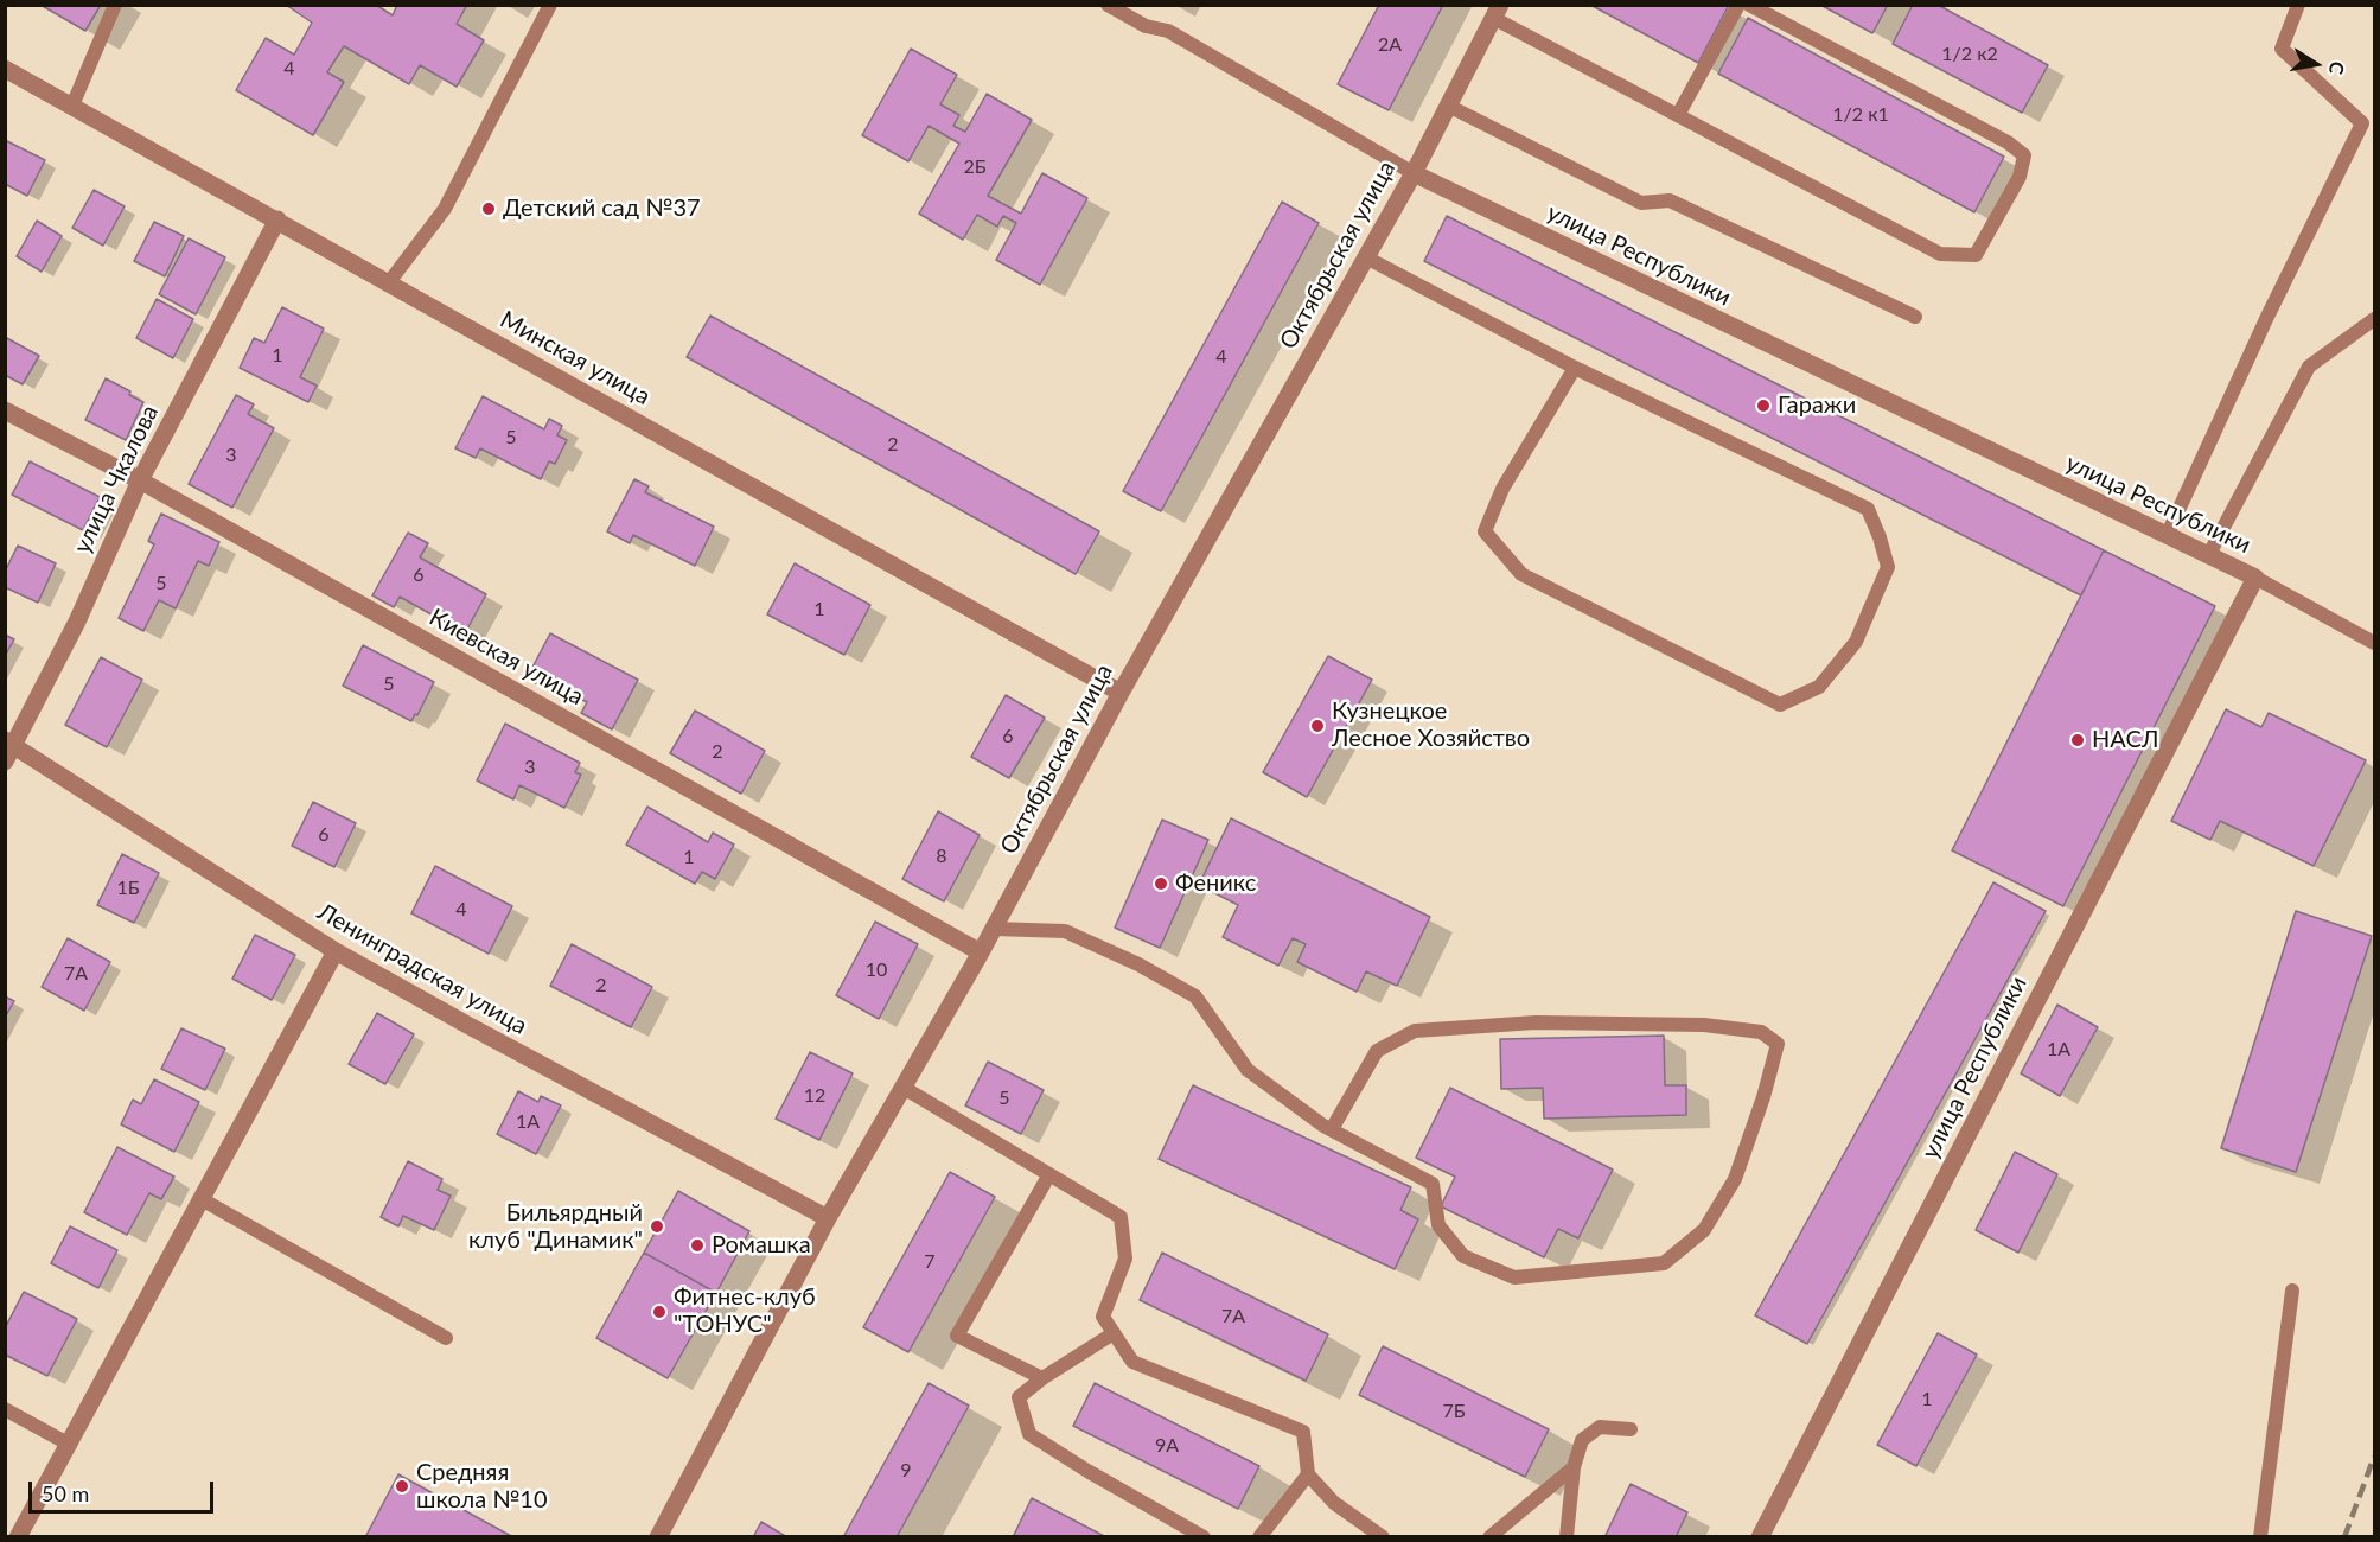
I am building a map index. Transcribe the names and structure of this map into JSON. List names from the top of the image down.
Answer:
{
  "streets": {
    "street": [
      "Октябрьская улица",
      "улица Республики",
      "Минская улица",
      "улица Чкалова",
      "Киевская улица",
      "Ленинградская улица"
    ]
  },
  "crossings": [
    ["Октябрьская улица", "улица Республики"],
    ["Октябрьская улица", "Минская улица"],
    ["Октябрьская улица", "Киевская улица"],
    ["Октябрьская улица", "Ленинградская улица"],
    ["Минская улица", "улица Чкалова"],
    ["улица Чкалова", "Киевская улица"],
    ["улица Чкалова", "Ленинградская улица"]
  ],
  "places": [
    "Детский сад №37",
    "Гаражи",
    "Кузнецкое Лесное Хозяйство",
    "НАСЛ",
    "Феникс",
    "Бильярдный клуб \"Динамик\"",
    "Ромашка",
    "Фитнес-клуб \"ТОНУС\"",
    "Средняя школа №10"
  ],
  "house_numbers": [
    "2А",
    "1/2 к2",
    "4",
    "1/2 к1",
    "2Б",
    "1",
    "4",
    "5",
    "2",
    "3",
    "6",
    "5",
    "1",
    "5",
    "6",
    "2",
    "3",
    "6",
    "8",
    "1",
    "1Б",
    "4",
    "10",
    "7А",
    "2",
    "1А",
    "12",
    "5",
    "1А",
    "7",
    "7А",
    "1",
    "7Б",
    "9А",
    "9"
  ],
  "scale_bar": "50 m",
  "north": "right"
}
